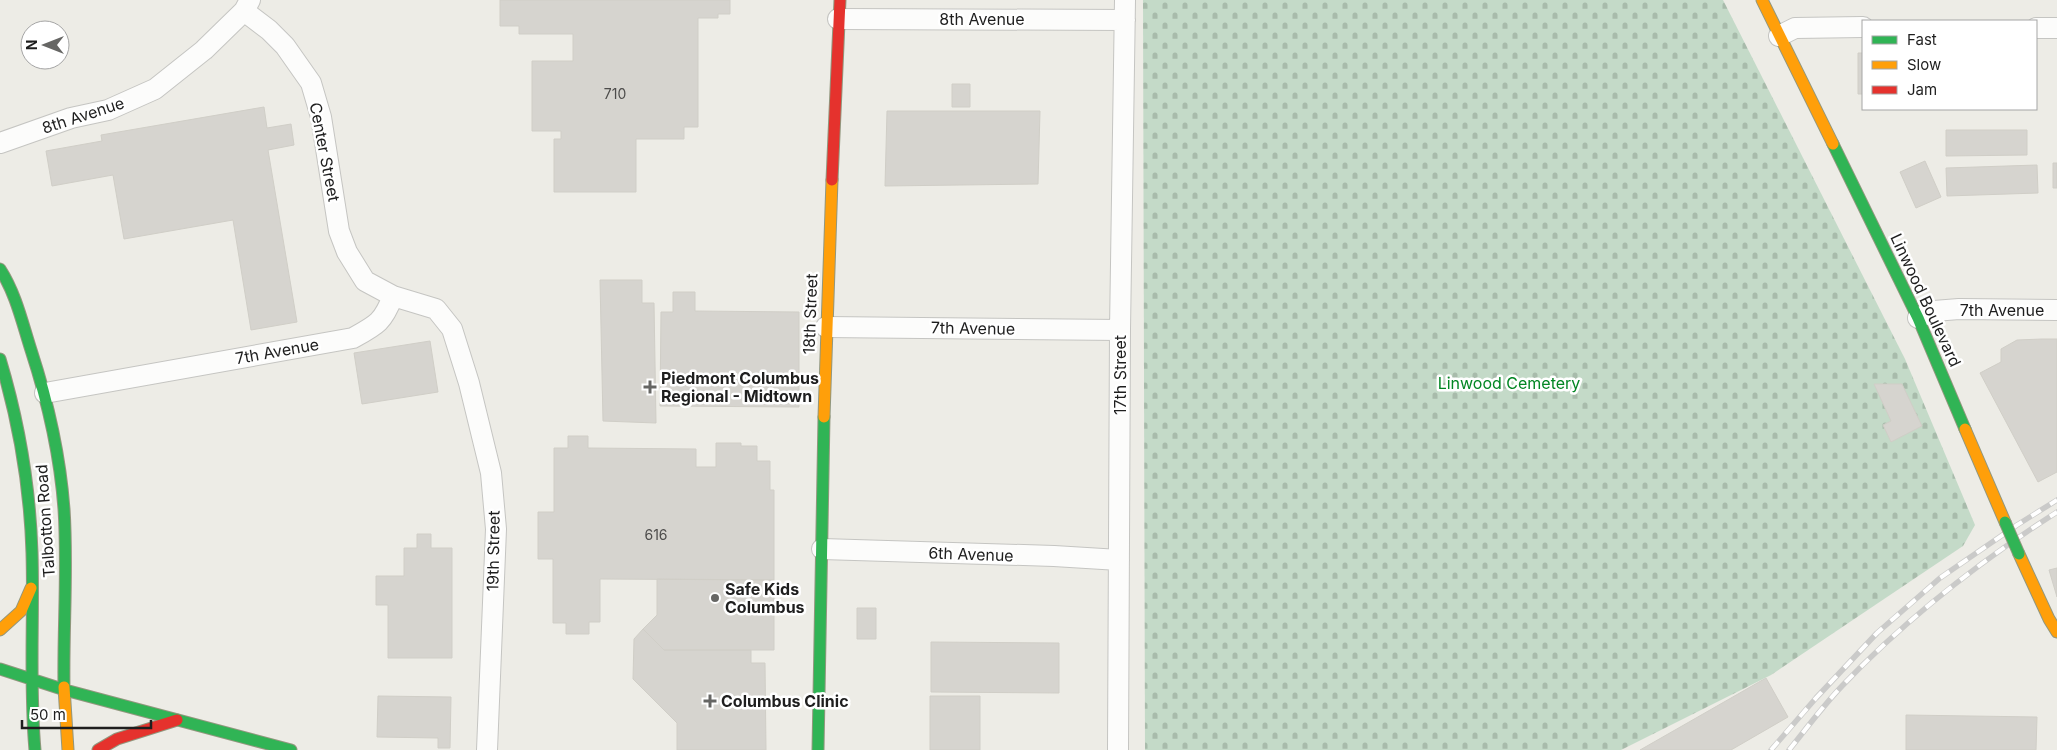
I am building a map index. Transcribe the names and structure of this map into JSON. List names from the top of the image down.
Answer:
{
  "streets": {
    "street": [
      "8th Avenue",
      "Center Street",
      "Linwood Boulevard",
      "7th Avenue",
      "18th Street",
      "17th Street",
      "Talbotton Road",
      "19th Street",
      "6th Avenue"
    ]
  },
  "crossings": [
    ["8th Avenue", "Center Street"],
    ["8th Avenue", "18th Street"],
    ["8th Avenue", "17th Street"],
    ["Center Street", "7th Avenue"],
    ["Center Street", "19th Street"],
    ["Linwood Boulevard", "7th Avenue"],
    ["7th Avenue", "18th Street"],
    ["7th Avenue", "17th Street"],
    ["7th Avenue", "Talbotton Road"],
    ["7th Avenue", "19th Street"],
    ["18th Street", "6th Avenue"],
    ["17th Street", "6th Avenue"]
  ],
  "parks": ["Linwood Cemetery"],
  "places": {
    "health": ["Piedmont Columbus Regional - Midtown", "Columbus Clinic"],
    "other": ["Safe Kids Columbus"]
  },
  "house_numbers": ["710", "616"],
  "legend": ["Fast", "Slow", "Jam"],
  "scale_bar": "50 m",
  "north": "left"
}
